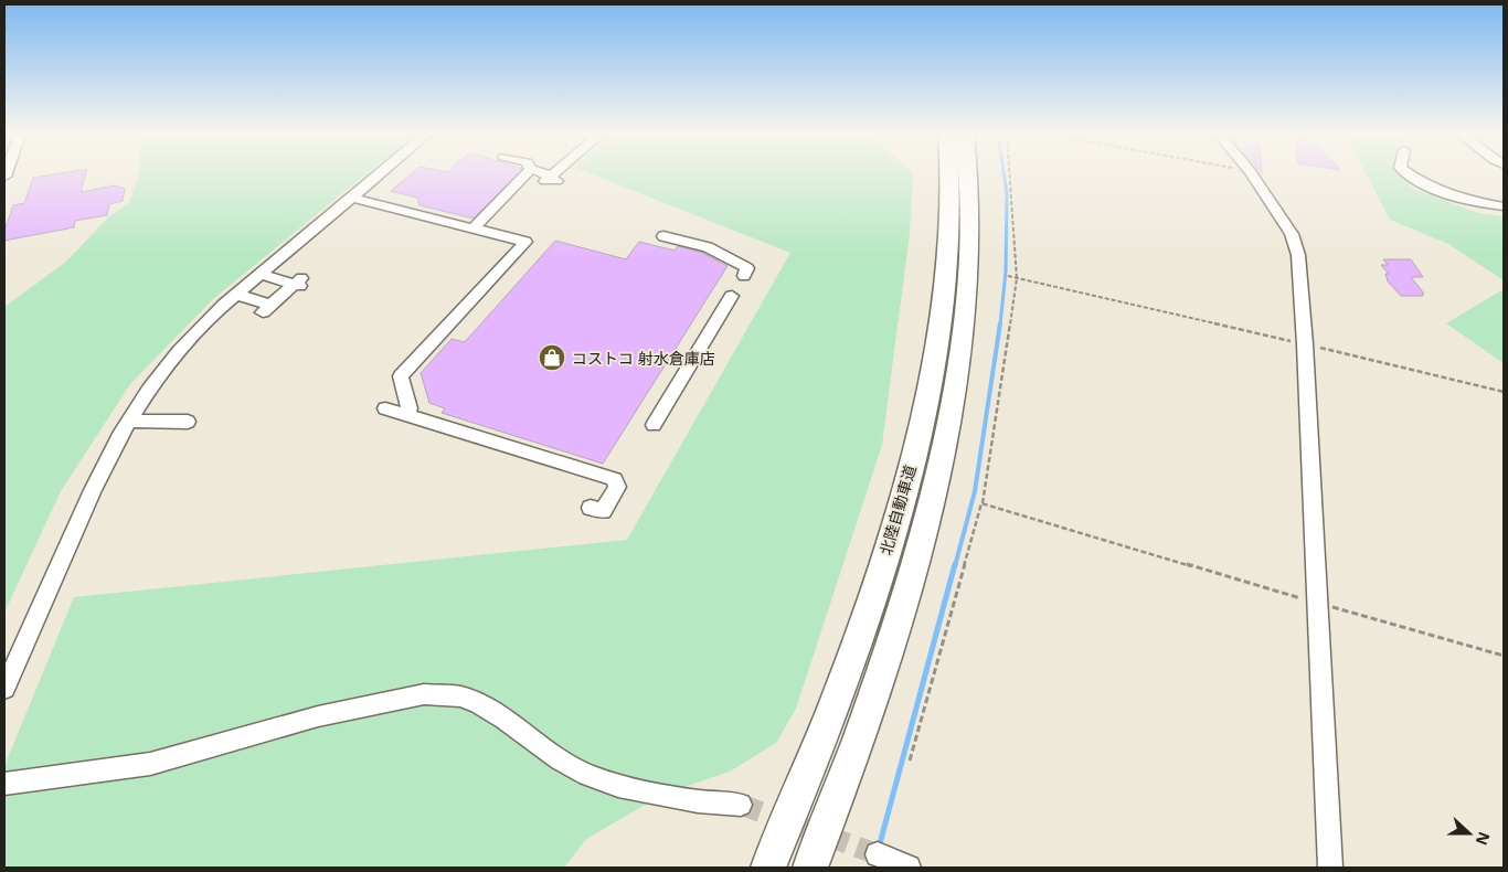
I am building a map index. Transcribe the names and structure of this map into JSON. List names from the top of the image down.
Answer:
{
  "streets": {
    "highway": ["北陸自動車道"]
  },
  "places": {
    "shop": ["コストコ 射水倉庫店"]
  },
  "north": "right"
}
